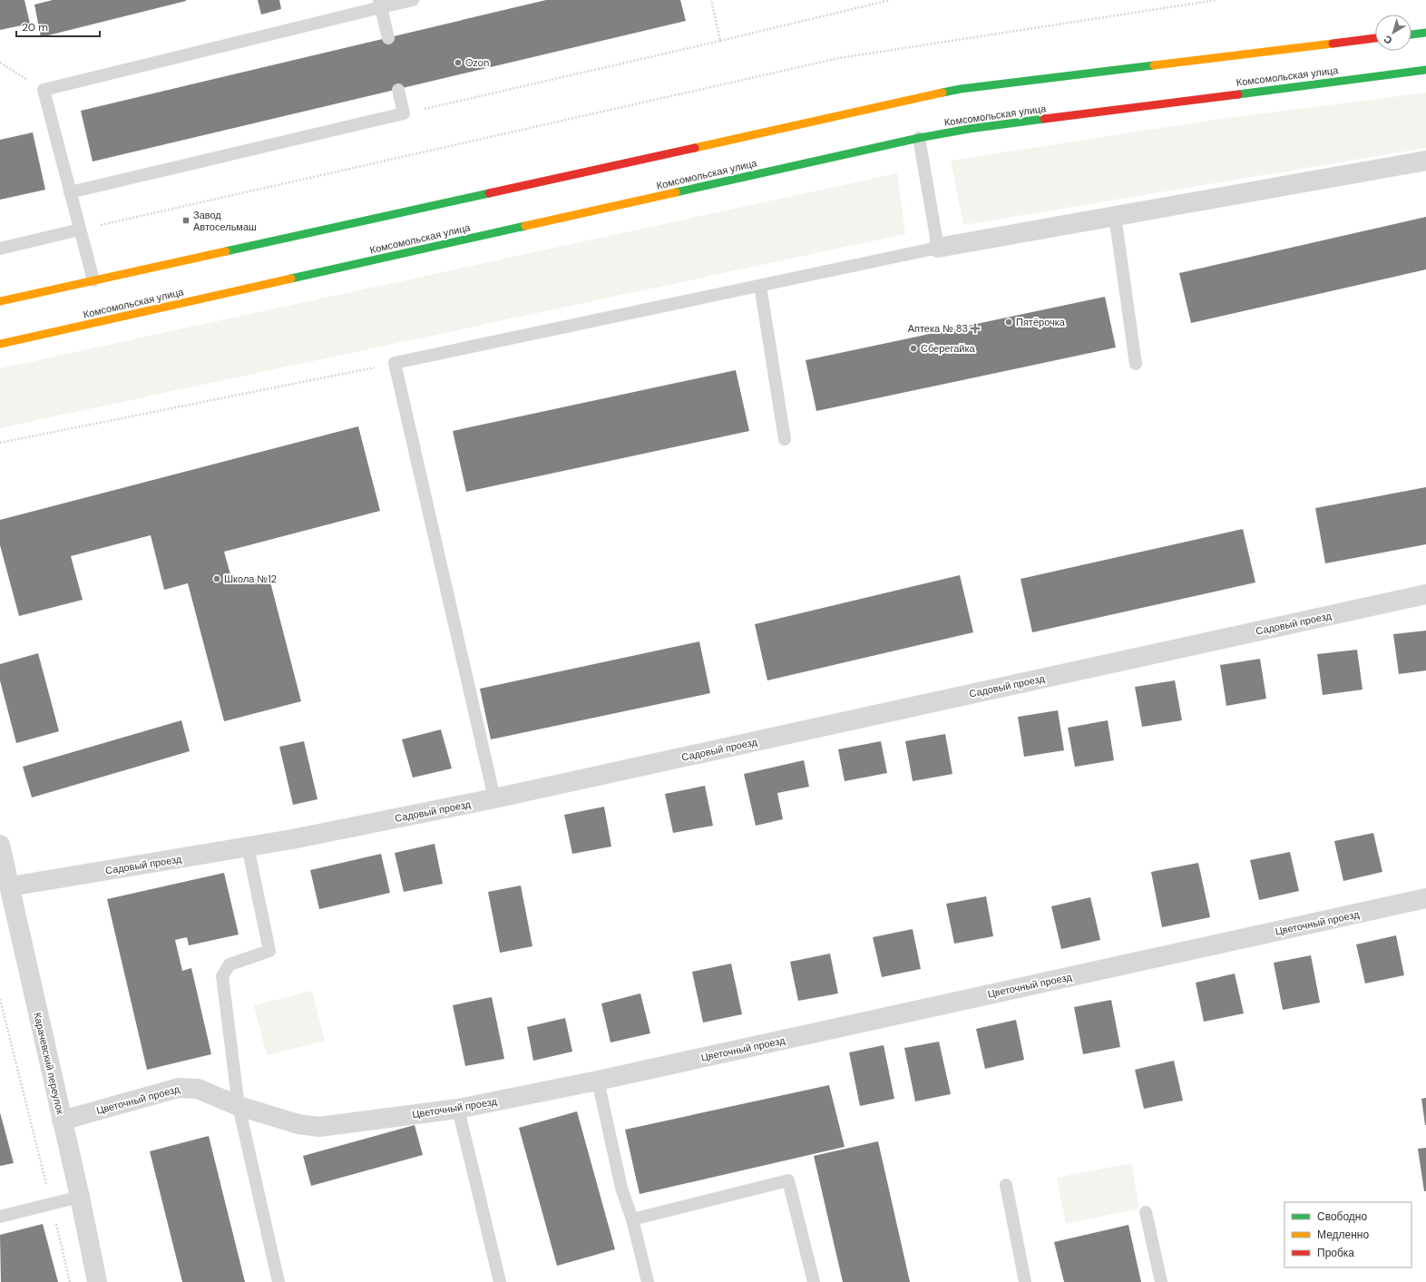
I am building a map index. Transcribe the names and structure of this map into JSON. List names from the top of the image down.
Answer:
{
  "streets": {
    "main road": ["Комсомольская улица"],
    "street": ["Садовый проезд", "Цветочный проезд", "Карачевский переулок"]
  },
  "crossings": [
    ["Садовый проезд", "Карачевский переулок"],
    ["Цветочный проезд", "Карачевский переулок"]
  ],
  "places": {
    "other": [
      "Ozon",
      "Пятёрочка",
      "Сберегайка",
      "Школа №12"
    ],
    "transit": ["Завод Автосельмаш"],
    "health": ["Аптека № 83"]
  },
  "legend": ["Свободно", "Медленно", "Пробка"],
  "scale_bar": "20 m",
  "north": "bottom left"
}
